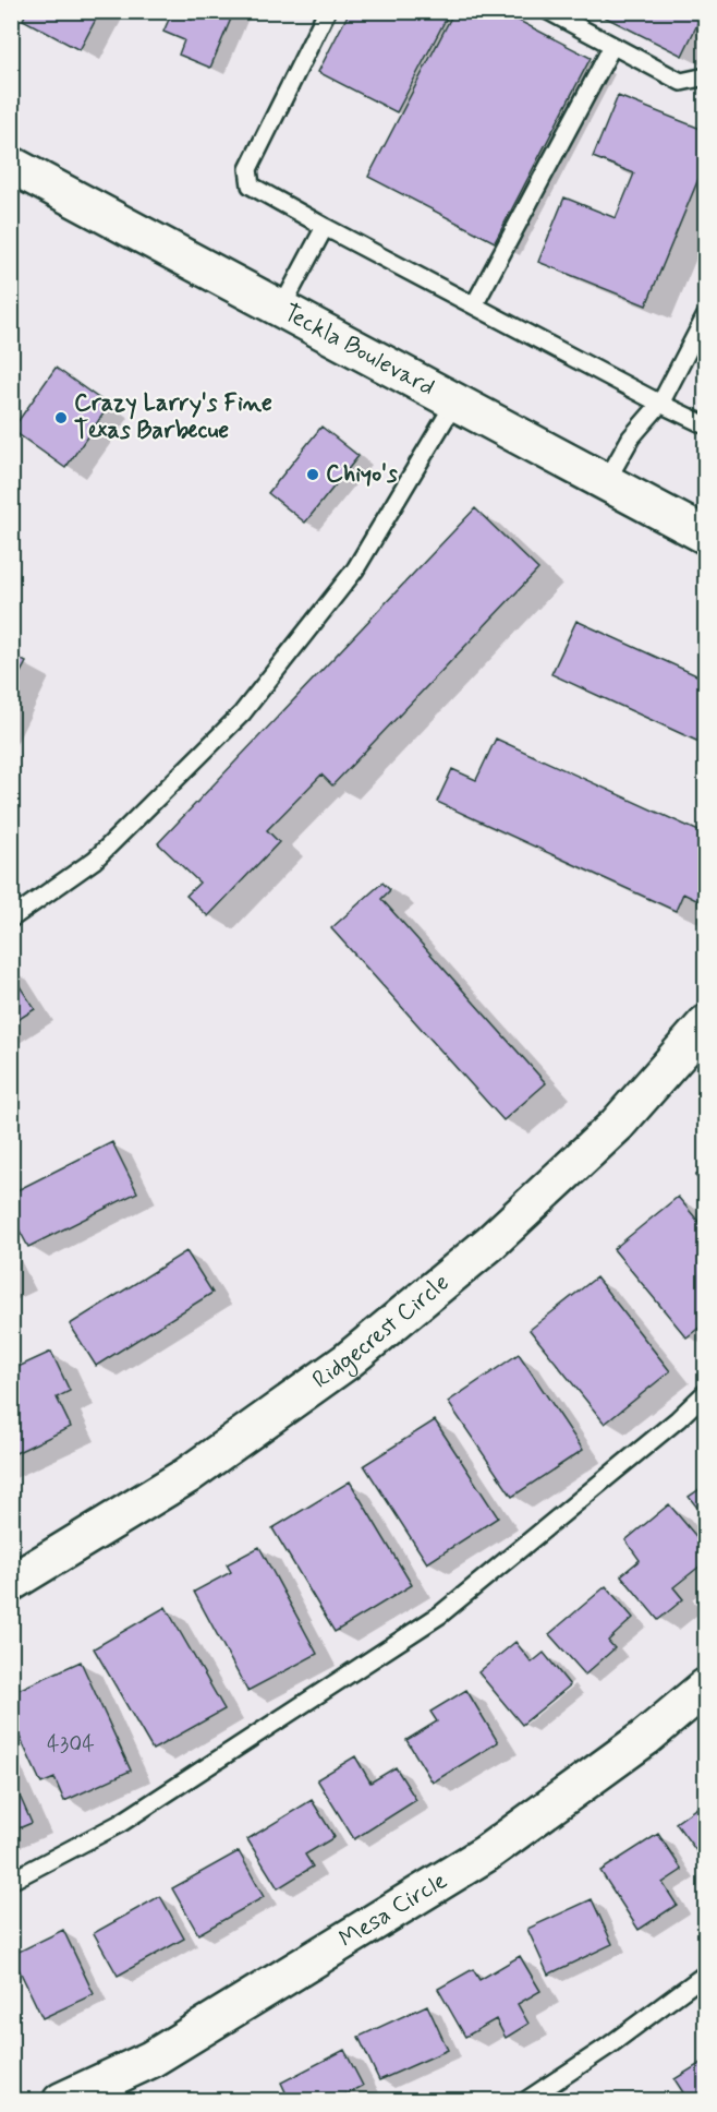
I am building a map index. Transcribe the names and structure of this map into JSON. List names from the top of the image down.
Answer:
{
  "streets": {
    "street": ["Teckla Boulevard", "Ridgecrest Circle", "Mesa Circle"]
  },
  "places": ["Crazy Larry's Fine Texas Barbecue", "Chiyo's"],
  "house_numbers": ["4304"]
}
